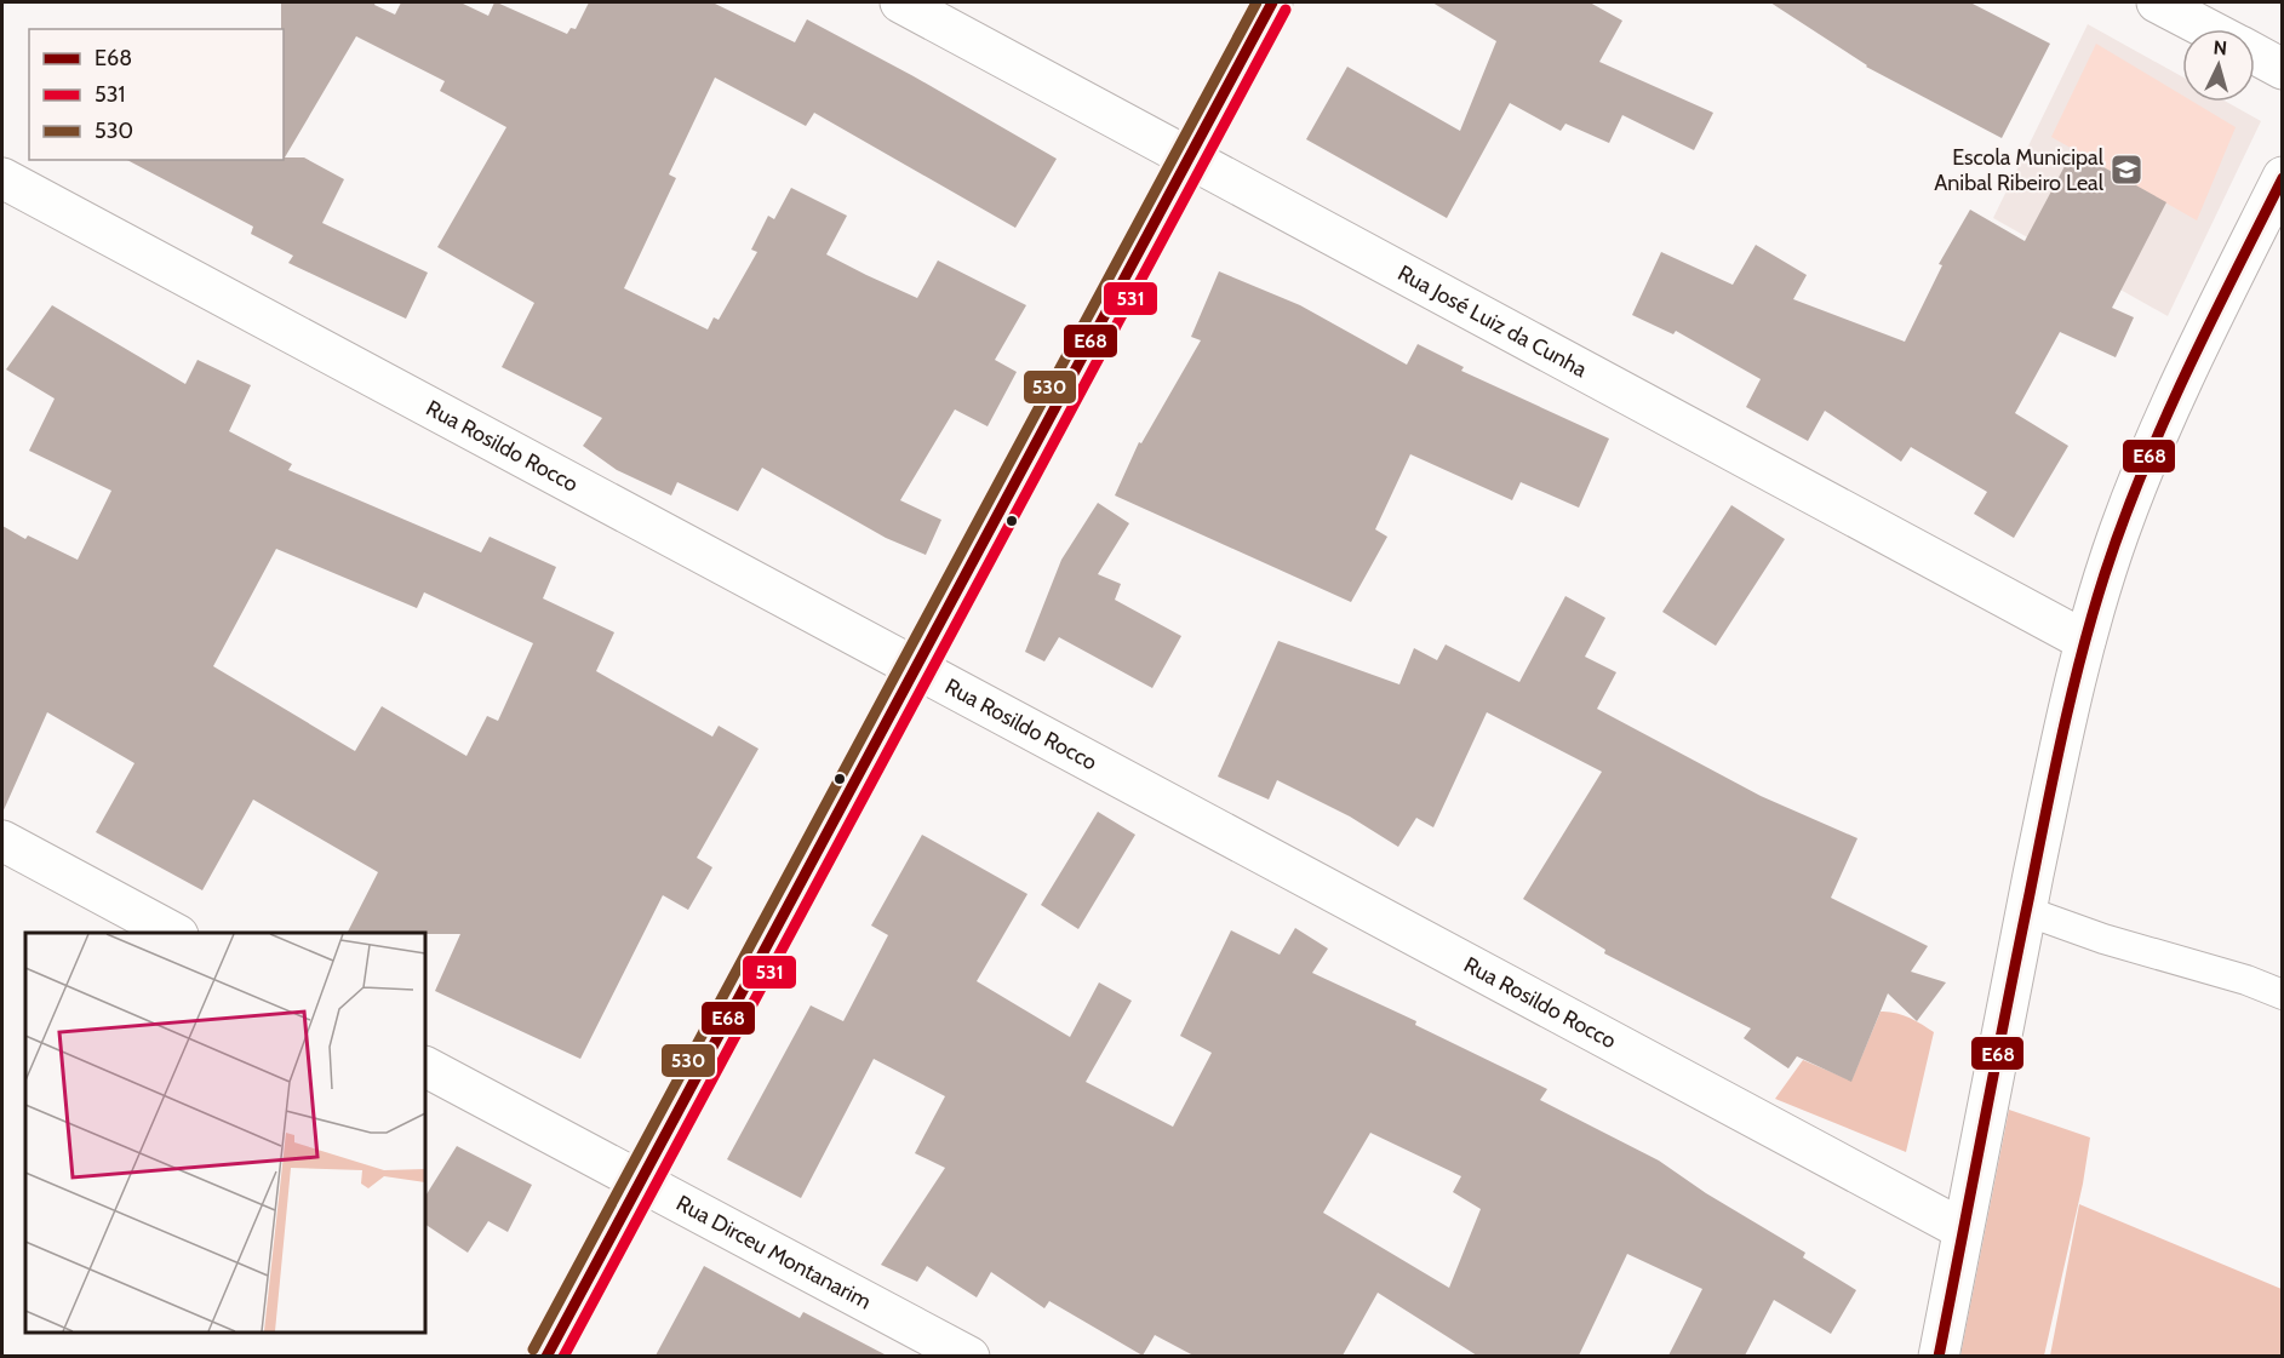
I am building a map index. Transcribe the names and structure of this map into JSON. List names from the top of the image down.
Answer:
{
  "streets": {
    "street": ["Rua José Luiz da Cunha", "Rua Rosildo Rocco", "Rua Dirceu Montanarim"]
  },
  "places": {
    "school or university": ["Escola Municipal Anibal Ribeiro Leal"]
  },
  "lines": ["transit line E68", "transit line 530", "transit line 531"],
  "legend": ["E68", "531", "530"],
  "north": "top"
}
